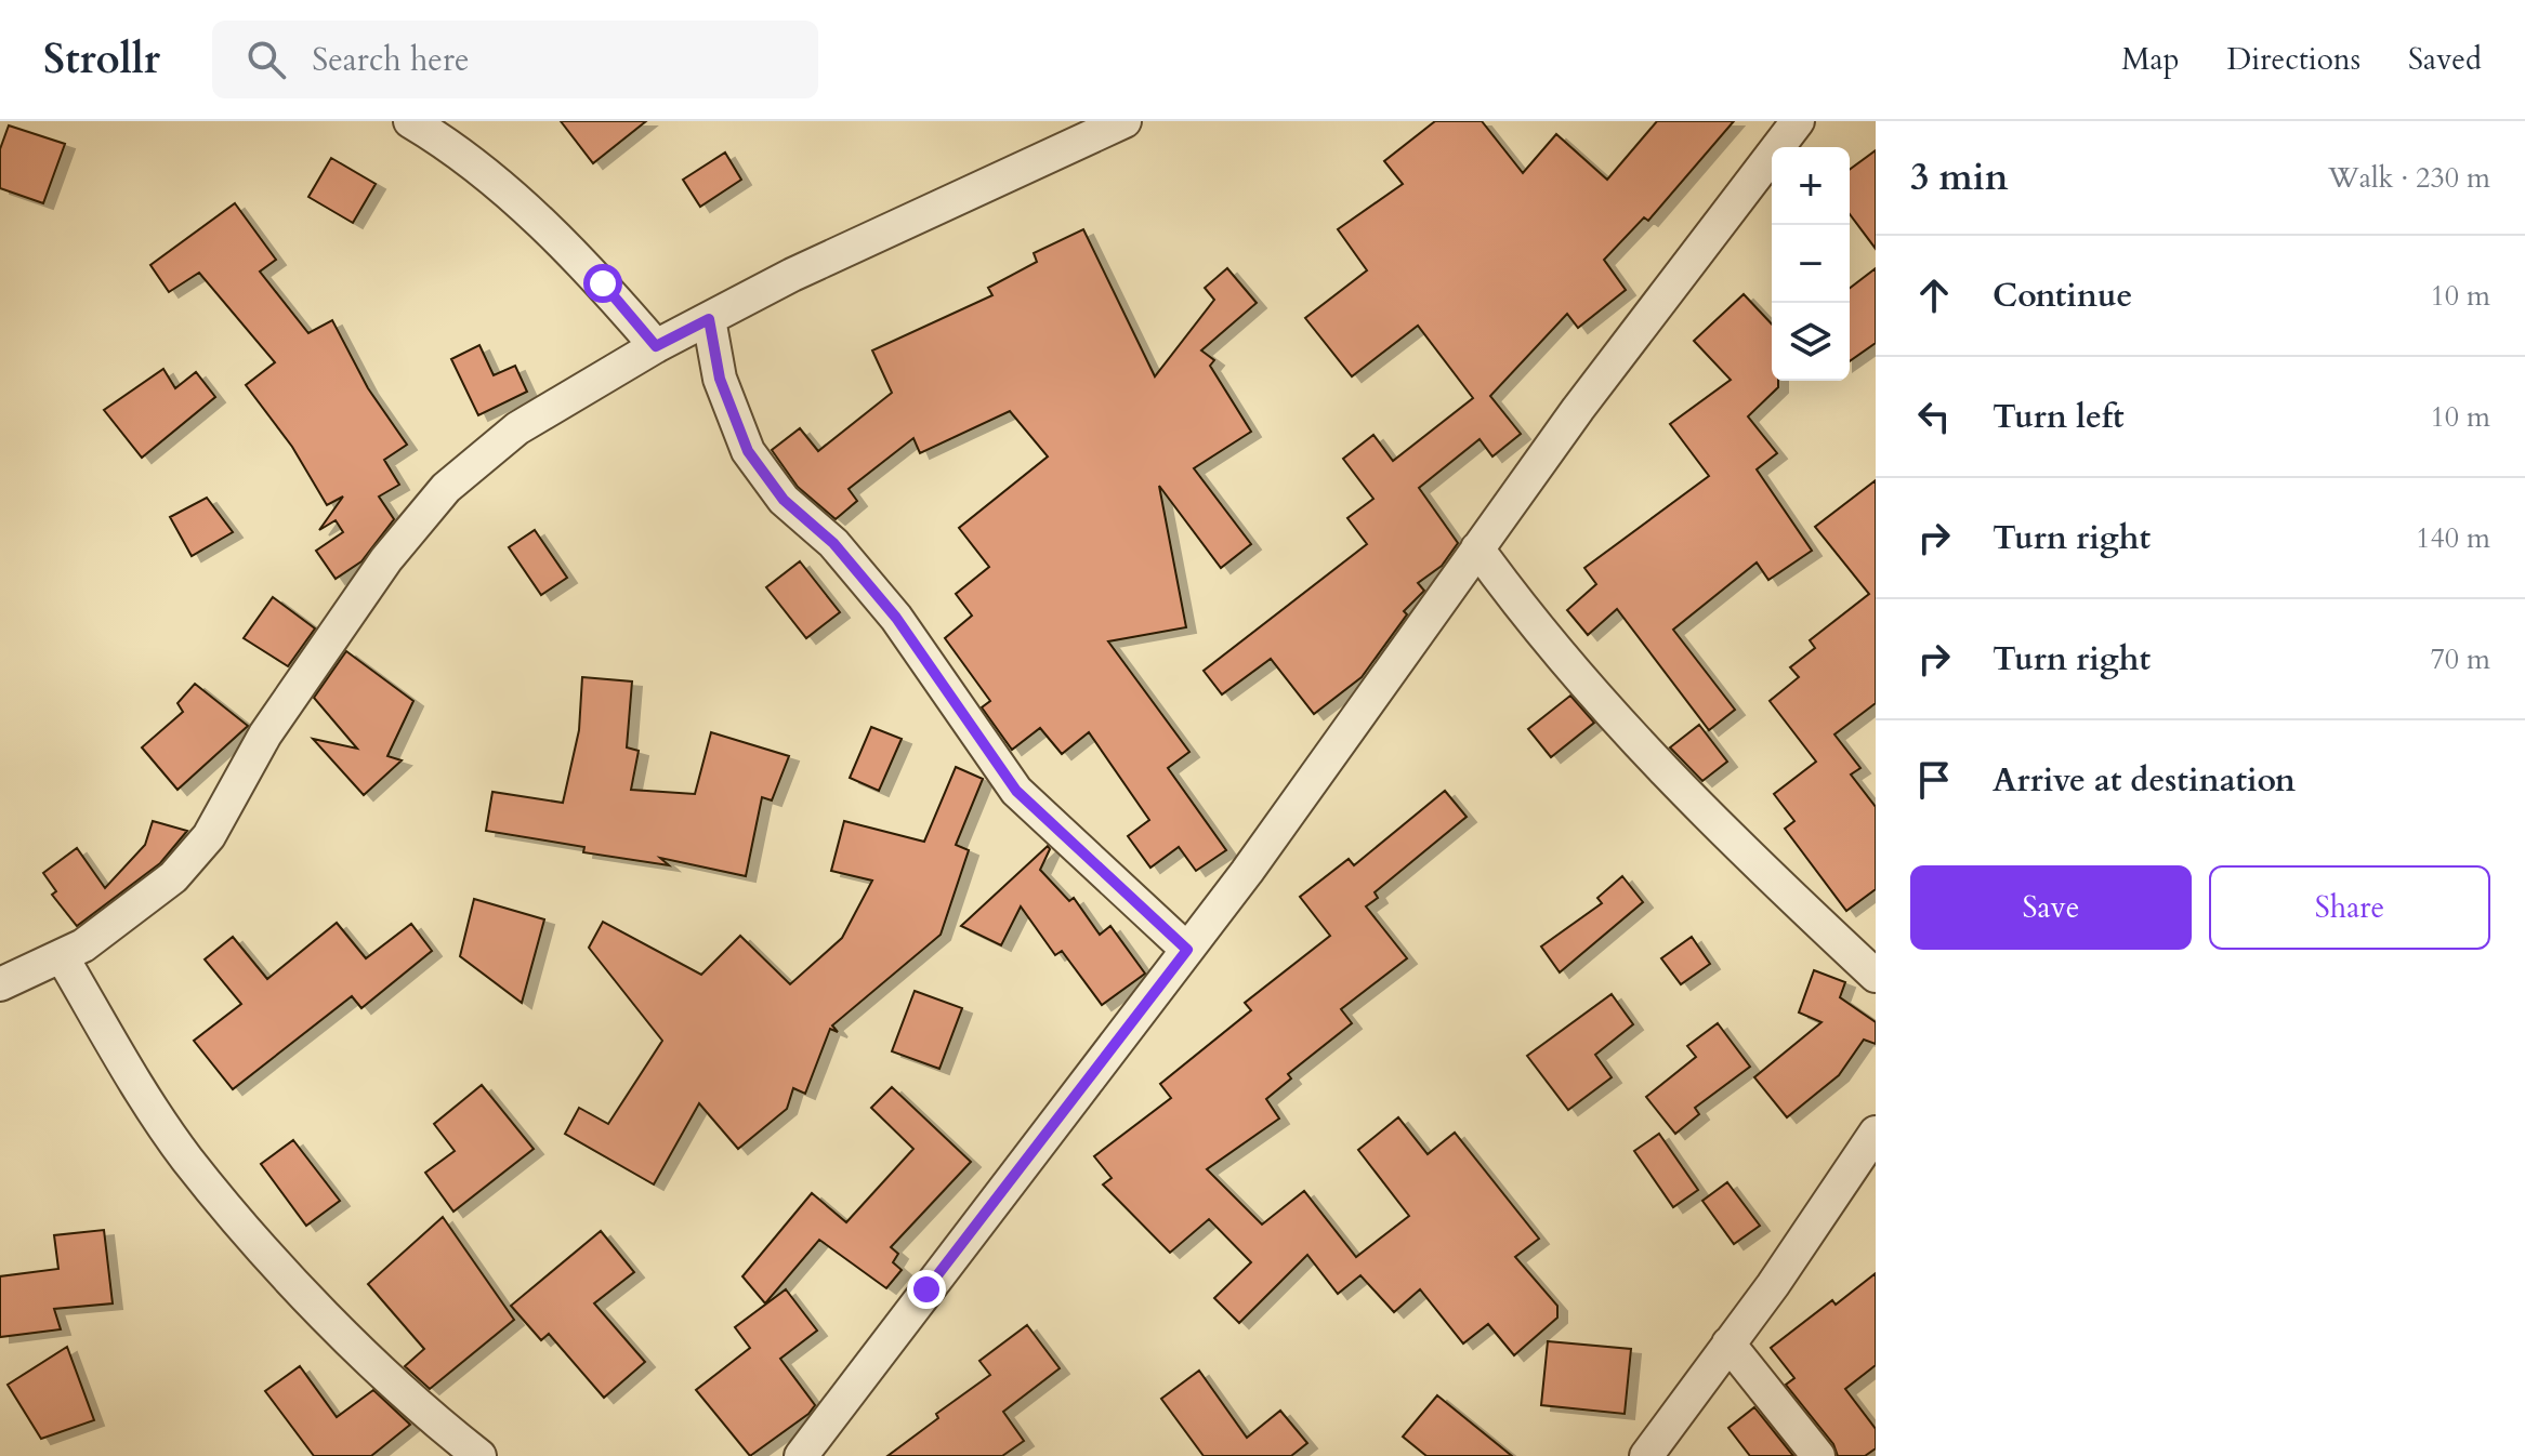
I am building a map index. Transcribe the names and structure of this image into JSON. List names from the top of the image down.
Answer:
{
  "page": {
    "header": "Strollr",
    "search": "Search here",
    "nav": ["Map", "Directions", "Saved"],
    "heading": ["3 min", "Walk · 230 m"],
    "map_buttons": ["+", "−"],
    "list": [
      ["Continue", "10 m"],
      ["Turn left", "10 m"],
      ["Turn right", "140 m"],
      ["Turn right", "70 m"],
      "Arrive at destination"
    ],
    "buttons": ["Save", "Share"]
  }
}
